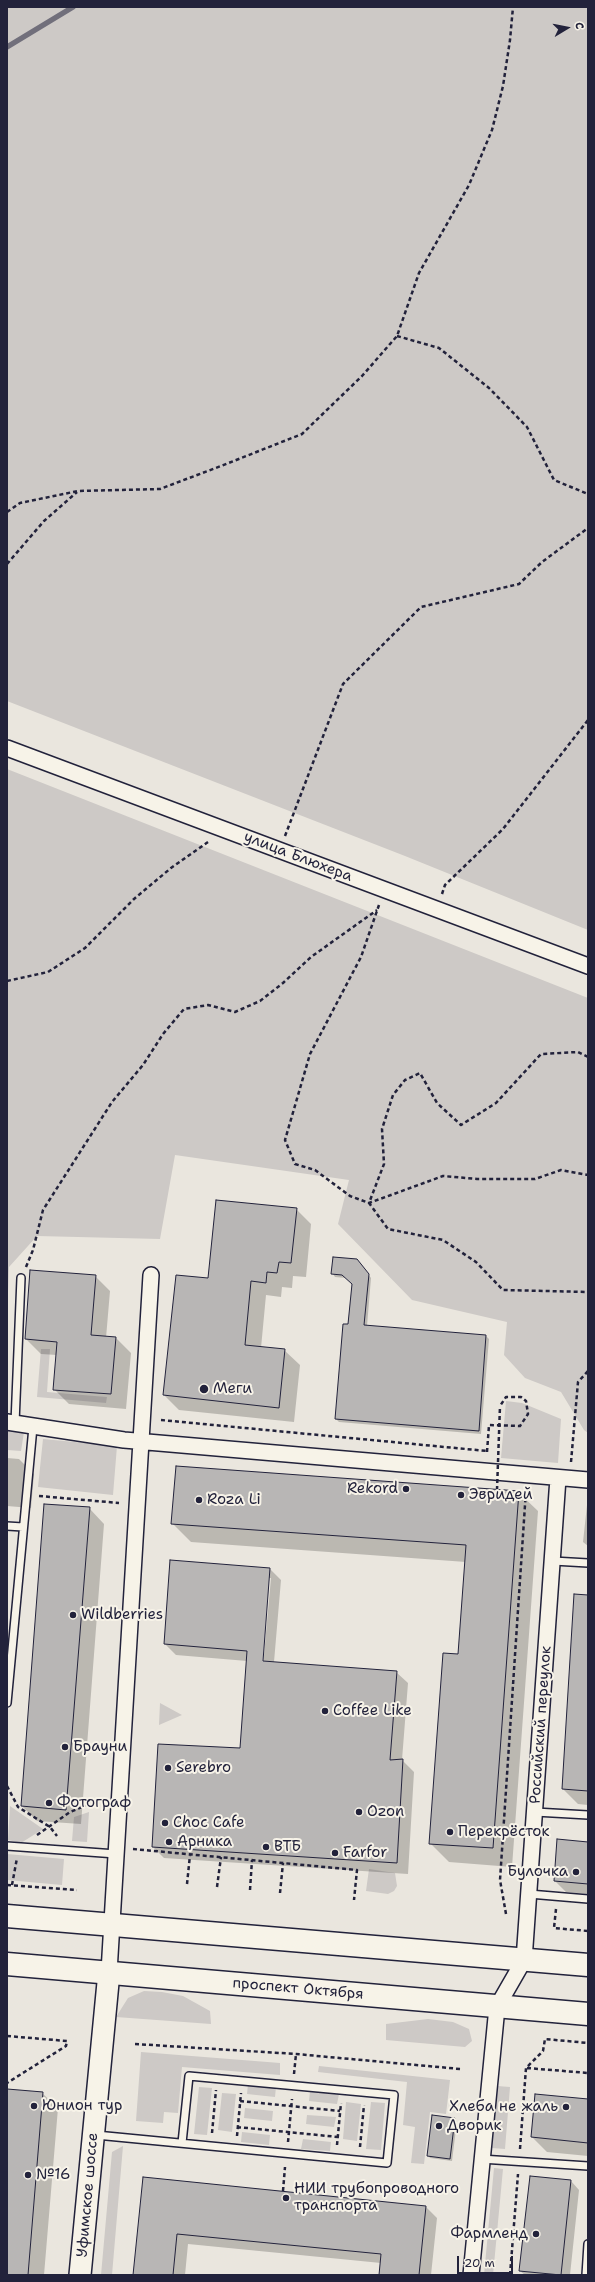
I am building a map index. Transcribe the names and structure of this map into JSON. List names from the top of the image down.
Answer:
{
  "streets": {
    "main road": ["проспект Октября", "Уфимское шоссе"],
    "street": ["улица Блюхера", "Российский переулок"]
  },
  "crossings": [
    ["Российский переулок", "проспект Октября"],
    ["проспект Октября", "Уфимское шоссе"]
  ],
  "places": [
    "Меги",
    "Rekord",
    "Эвридей",
    "Roza Li",
    "Wildberries",
    "Coffee Like",
    "Брауни",
    "Serebro",
    "Фотограф",
    "Ozon",
    "Choc Cafe",
    "Перекрёсток",
    "Арника",
    "ВТБ",
    "Farfor",
    "Булочка",
    "Юнион тур",
    "Хлеба не жаль",
    "Дворик",
    "№16",
    "НИИ трубопроводного транспорта",
    "Фармленд"
  ],
  "scale_bar": "20 m",
  "north": "right"
}
